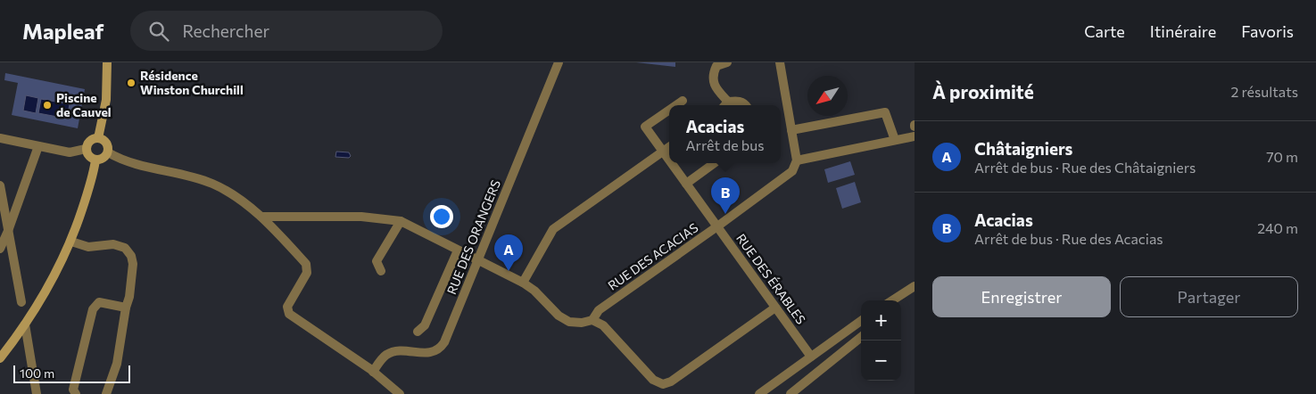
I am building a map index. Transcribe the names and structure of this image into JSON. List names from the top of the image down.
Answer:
{
  "streets": {
    "street": ["RUE DES ORANGERS", "RUE DES ACACIAS", "RUE DES ÉRABLES"]
  },
  "crossings": [
    ["RUE DES ACACIAS", "RUE DES ÉRABLES"]
  ],
  "places": ["Résidence Winston Churchill", "Piscine de Cauvel"],
  "scale_bar": "100 m",
  "north": "bottom left",
  "page": {
    "header": "Mapleaf",
    "search": "Rechercher",
    "nav": ["Carte", "Itinéraire", "Favoris"],
    "heading": ["À proximité", "2 résultats"],
    "popup": ["Acacias", "Arrêt de bus"],
    "list": [
      {
        "mark": "A",
        "name": "Châtaigniers",
        "note": "Arrêt de bus · Rue des Châtaigniers",
        "value": "70 m"
      },
      {
        "mark": "B",
        "name": "Acacias",
        "note": "Arrêt de bus · Rue des Acacias",
        "value": "240 m"
      }
    ],
    "pins": ["B", "A"],
    "buttons": ["Enregistrer", "Partager"],
    "map_buttons": ["+", "−"],
    "scale": "100 m"
  }
}
